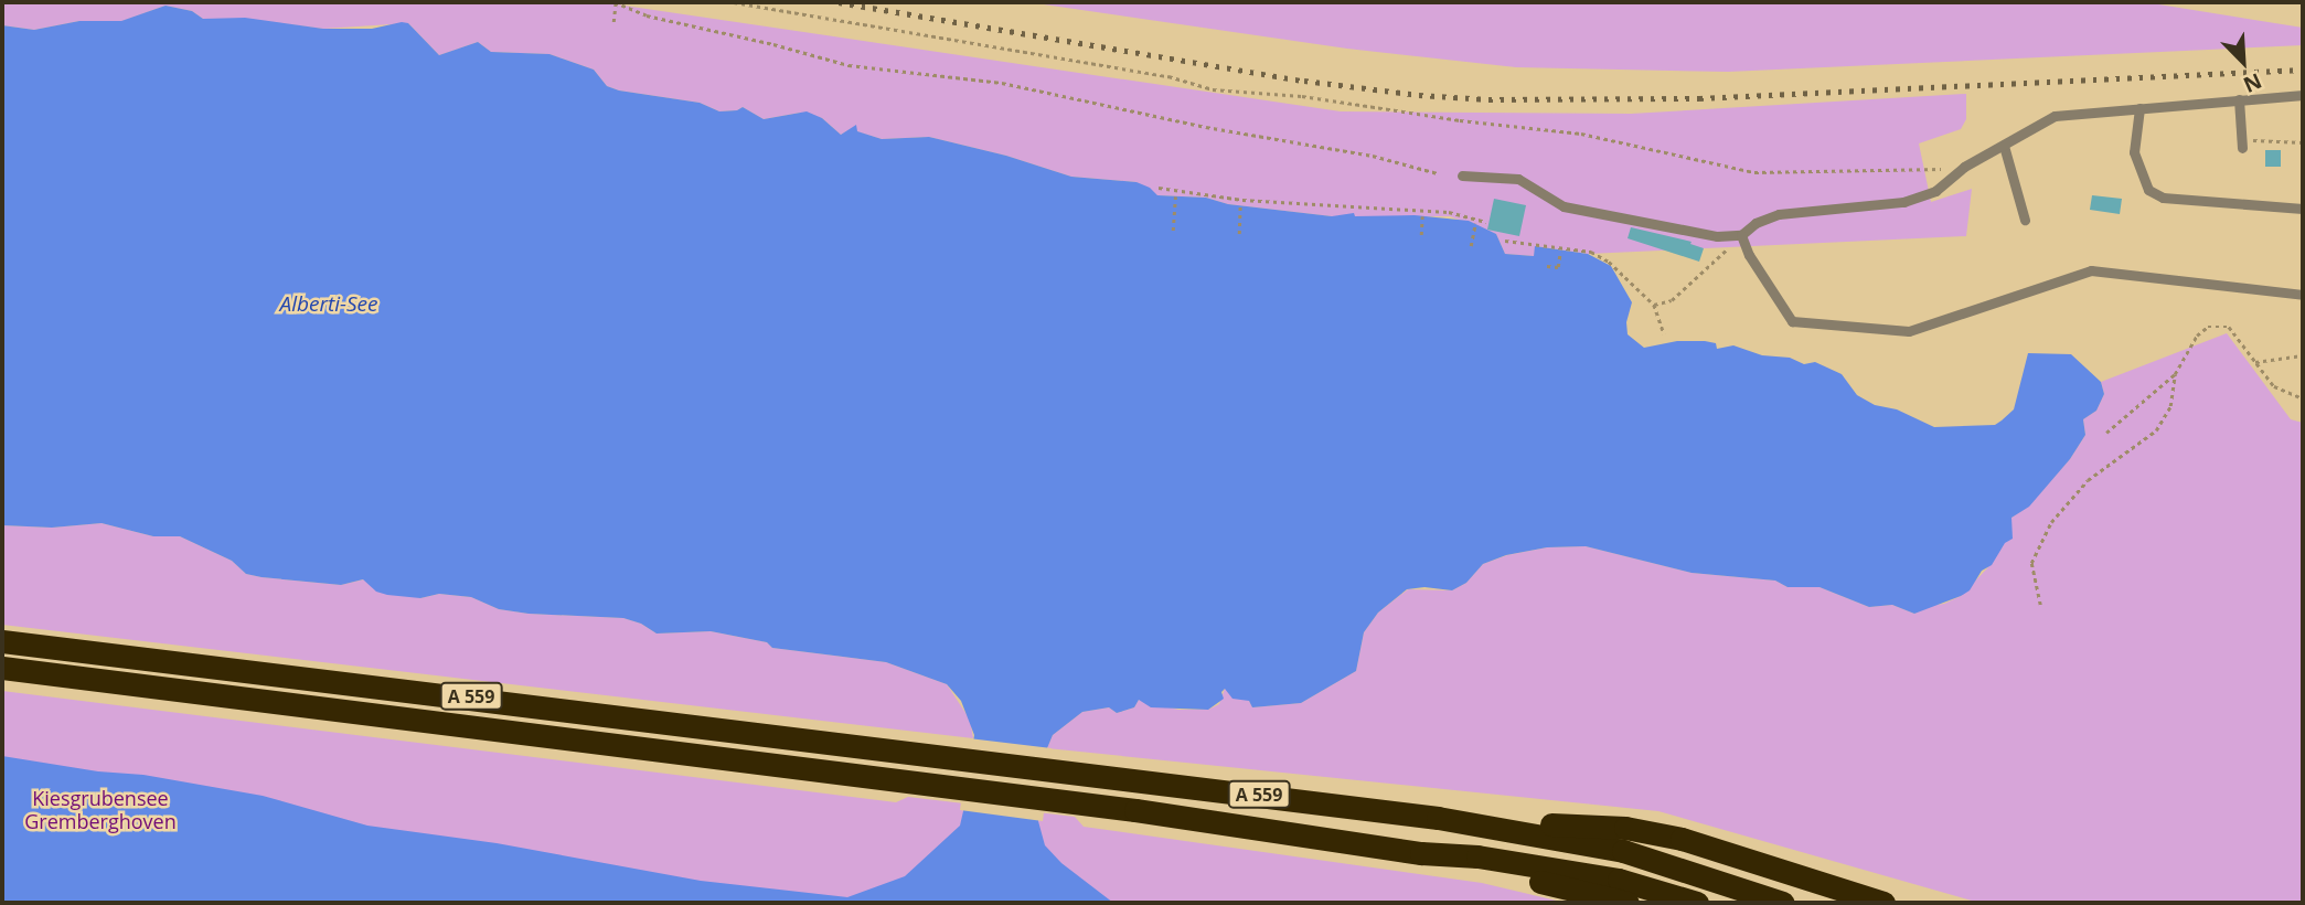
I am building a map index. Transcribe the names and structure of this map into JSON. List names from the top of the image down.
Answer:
{
  "streets": {
    "highway": ["A 559"]
  },
  "water": ["Alberti-See"],
  "parks": ["Kiesgrubensee Gremberghoven"],
  "north": "bottom right"
}
